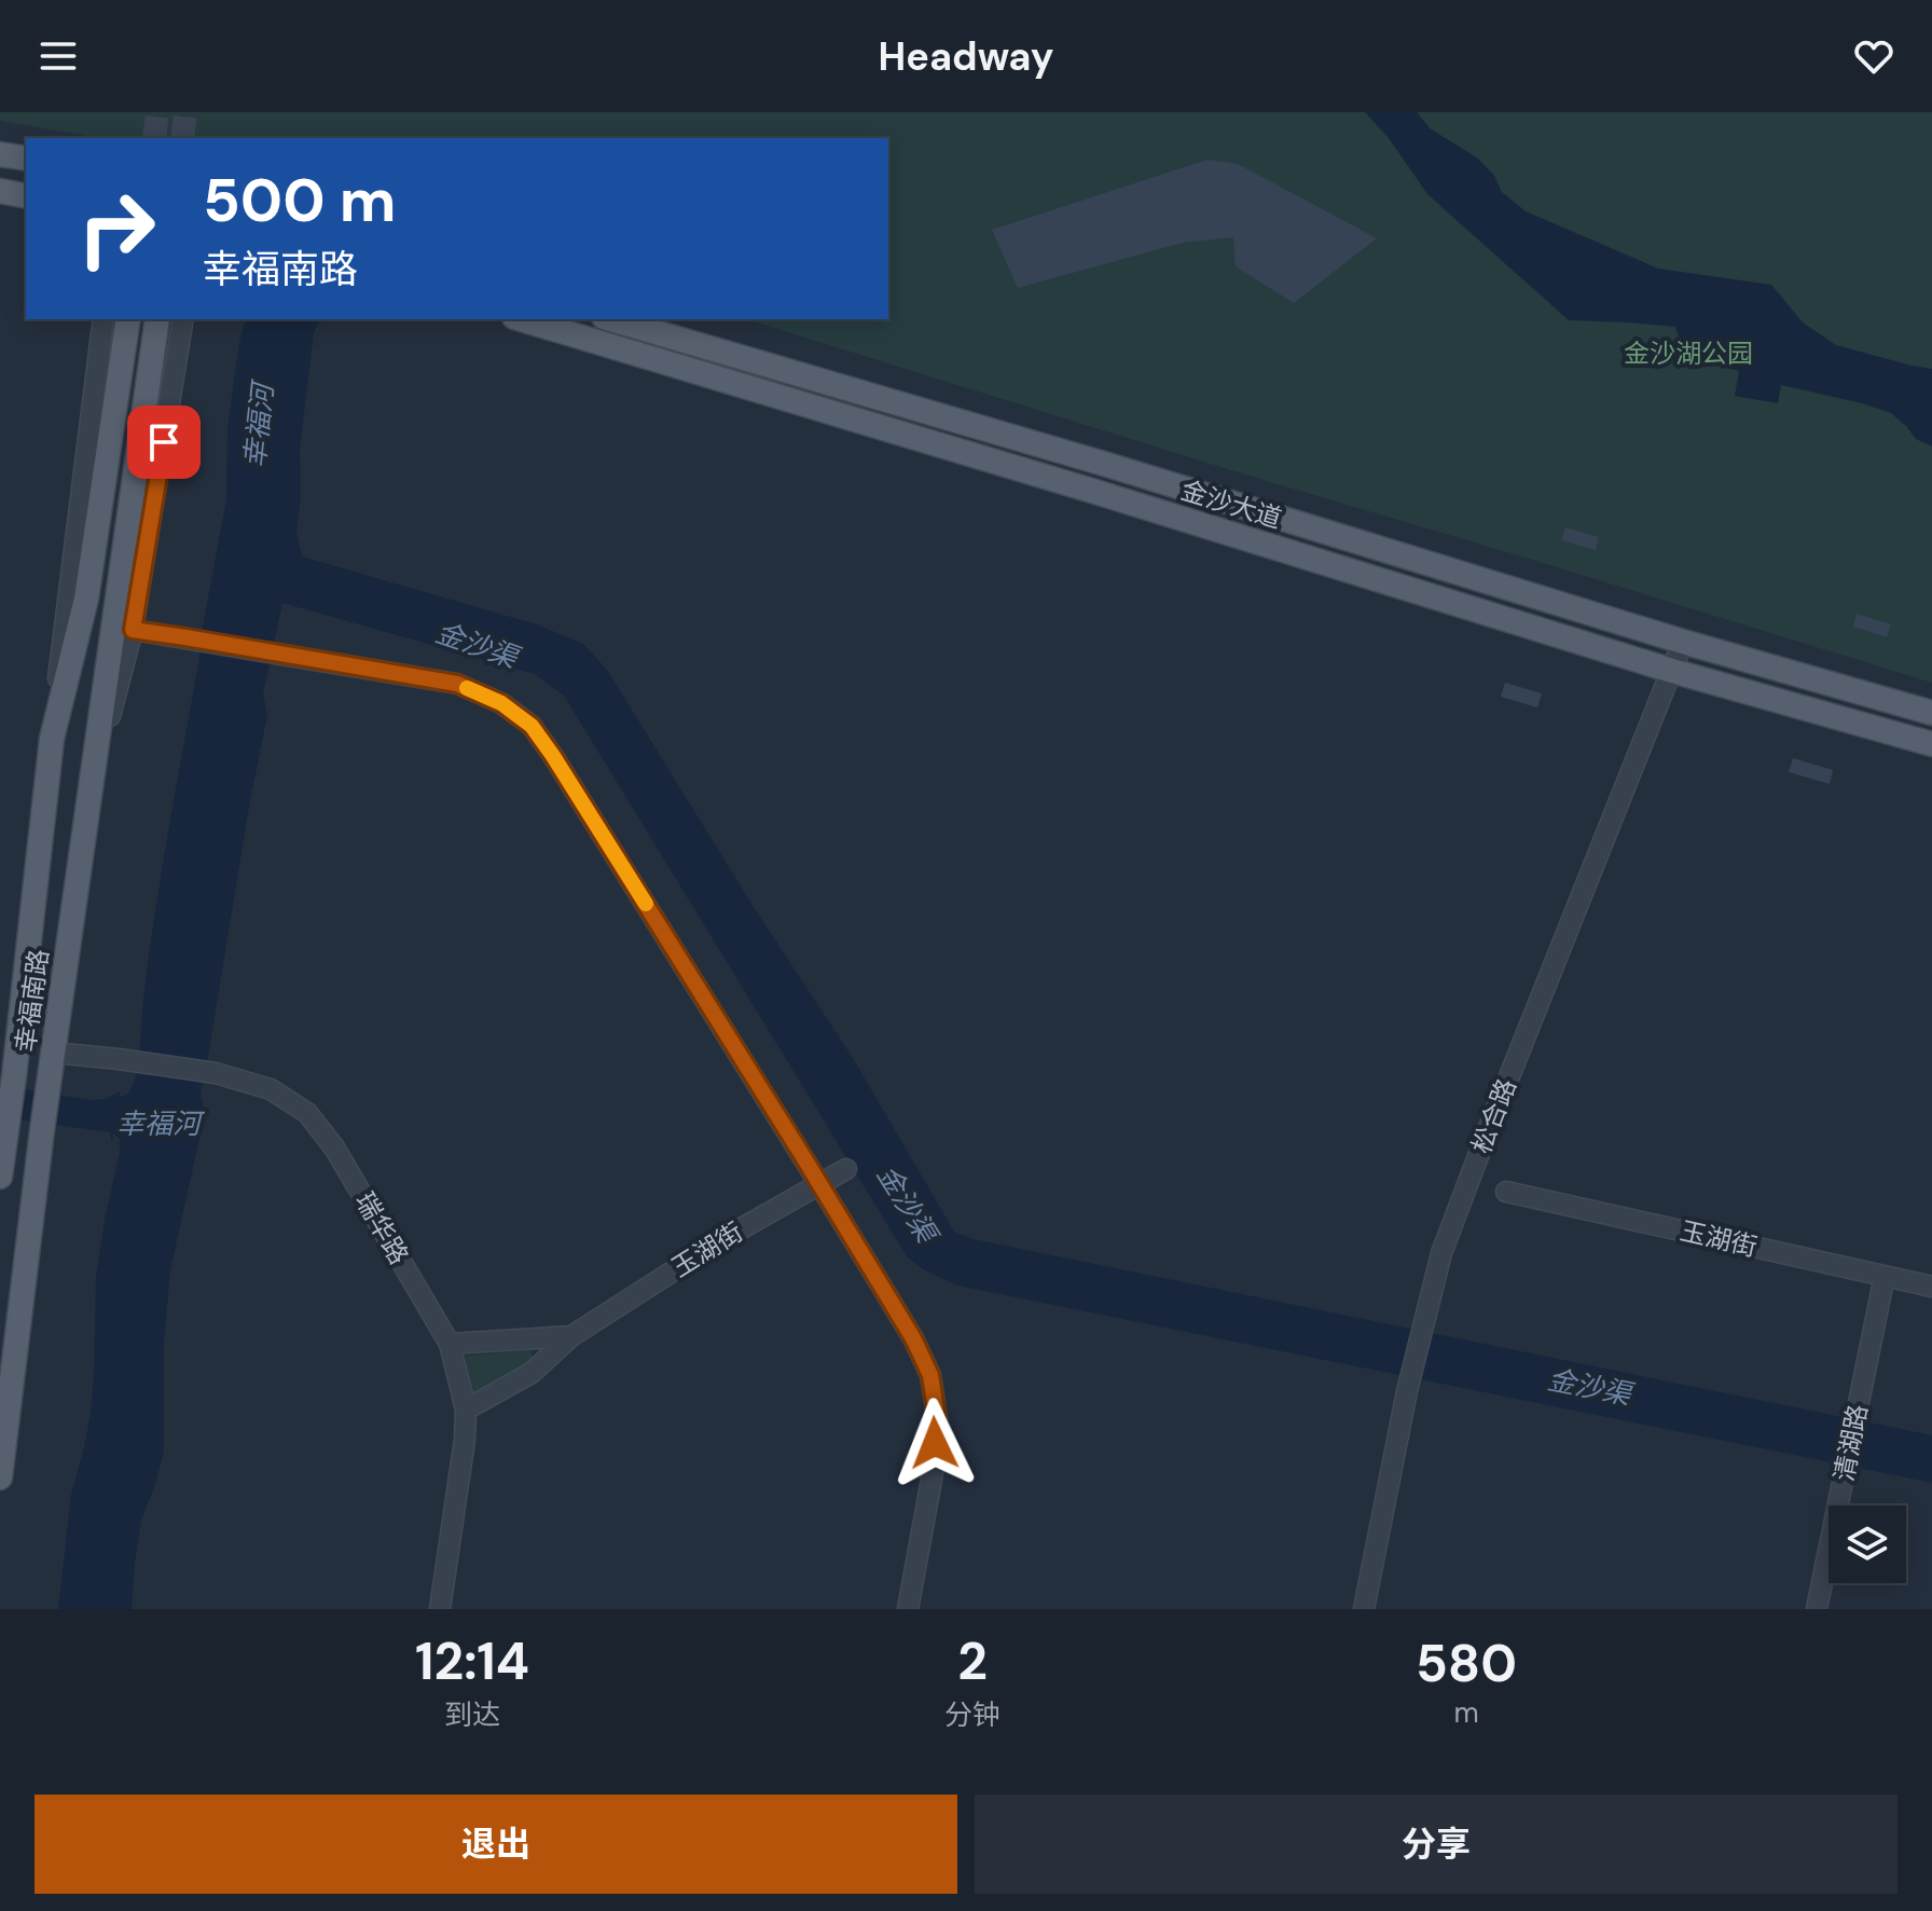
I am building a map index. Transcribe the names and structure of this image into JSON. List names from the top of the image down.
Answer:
{
  "streets": {
    "main road": ["金沙大道", "幸福南路"],
    "street": [
      "松合路",
      "瑞华路",
      "玉湖街",
      "清湖路"
    ]
  },
  "crossings": [
    ["金沙大道", "松合路"],
    ["幸福南路", "瑞华路"],
    ["瑞华路", "玉湖街"],
    ["玉湖街", "清湖路"]
  ],
  "water": ["幸福河", "金沙渠"],
  "parks": ["金沙湖公园"],
  "page": {
    "header": "Headway",
    "turn": ["500 m", "幸福南路"],
    "eta": [
      "12:14",
      "到达",
      "2",
      "分钟",
      "580",
      "m"
    ],
    "buttons": ["退出", "分享"]
  }
}
